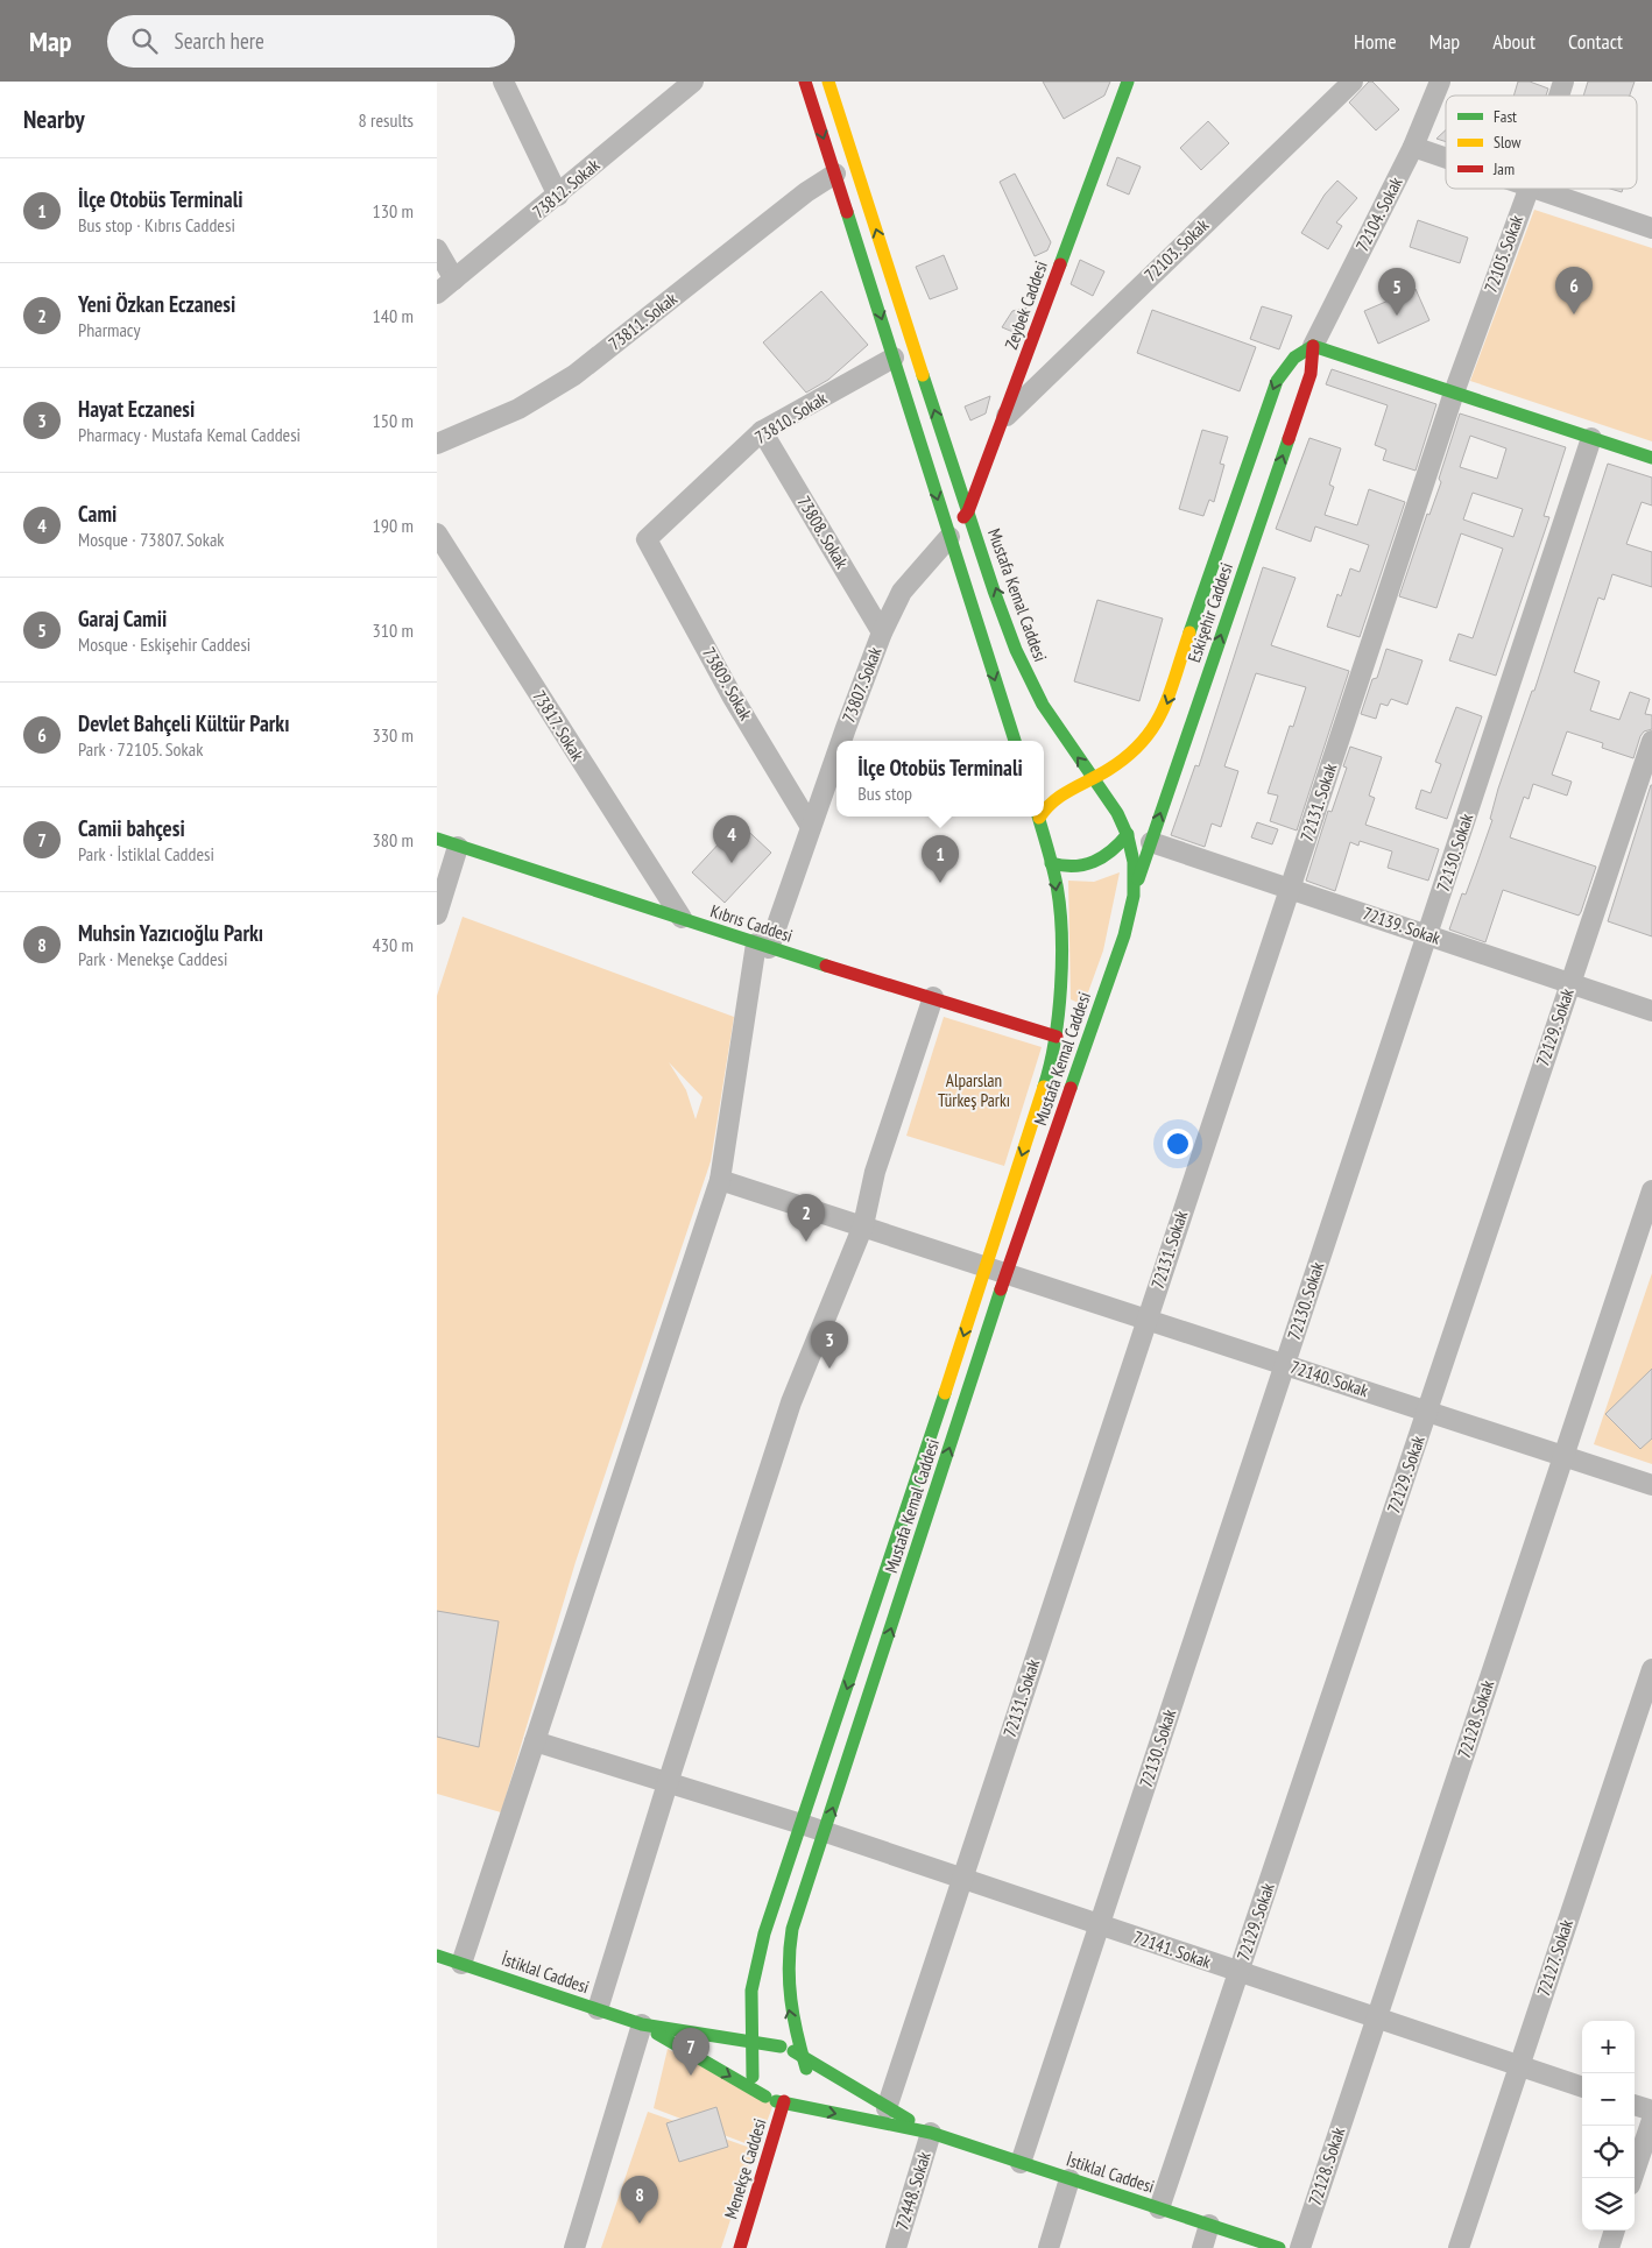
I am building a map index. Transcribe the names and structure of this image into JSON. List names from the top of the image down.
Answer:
{
  "streets": {
    "main road": [
      "Zeybek Caddesi",
      "Mustafa Kemal Caddesi",
      "Eskişehir Caddesi",
      "Kıbrıs Caddesi",
      "İstiklal Caddesi",
      "Menekşe Caddesi"
    ],
    "street": [
      "73812. Sokak",
      "72104. Sokak",
      "72103. Sokak",
      "72105. Sokak",
      "73811. Sokak",
      "73810. Sokak",
      "73808. Sokak",
      "73809. Sokak",
      "73807. Sokak",
      "73817. Sokak",
      "72131. Sokak",
      "72130. Sokak",
      "72139. Sokak",
      "72129. Sokak",
      "72140. Sokak",
      "72128. Sokak",
      "72141. Sokak",
      "72127. Sokak",
      "72448. Sokak"
    ]
  },
  "crossings": [
    ["72104. Sokak", "Eskişehir Caddesi"],
    ["72103. Sokak", "Zeybek Caddesi"],
    ["72105. Sokak", "72131. Sokak"],
    ["Zeybek Caddesi", "Mustafa Kemal Caddesi"],
    ["Zeybek Caddesi", "73807. Sokak"],
    ["73810. Sokak", "73808. Sokak"],
    ["73810. Sokak", "73809. Sokak"],
    ["73808. Sokak", "73807. Sokak"],
    ["Mustafa Kemal Caddesi", "Eskişehir Caddesi"],
    ["Mustafa Kemal Caddesi", "Kıbrıs Caddesi"],
    ["Mustafa Kemal Caddesi", "72140. Sokak"],
    ["Mustafa Kemal Caddesi", "72141. Sokak"],
    ["Mustafa Kemal Caddesi", "İstiklal Caddesi"],
    ["Eskişehir Caddesi", "72139. Sokak"],
    ["73809. Sokak", "73807. Sokak"],
    ["73807. Sokak", "Kıbrıs Caddesi"],
    ["73807. Sokak", "72140. Sokak"],
    ["73807. Sokak", "72141. Sokak"],
    ["73807. Sokak", "İstiklal Caddesi"],
    ["73817. Sokak", "Kıbrıs Caddesi"],
    ["72131. Sokak", "72139. Sokak"],
    ["72131. Sokak", "72140. Sokak"],
    ["72131. Sokak", "72141. Sokak"],
    ["72131. Sokak", "İstiklal Caddesi"],
    ["72130. Sokak", "72139. Sokak"],
    ["72130. Sokak", "72140. Sokak"],
    ["72130. Sokak", "72141. Sokak"],
    ["72130. Sokak", "İstiklal Caddesi"],
    ["72139. Sokak", "72129. Sokak"],
    ["72129. Sokak", "72140. Sokak"],
    ["72129. Sokak", "72141. Sokak"],
    ["72129. Sokak", "İstiklal Caddesi"],
    ["72140. Sokak", "72128. Sokak"],
    ["72128. Sokak", "72141. Sokak"],
    ["72141. Sokak", "72127. Sokak"],
    ["İstiklal Caddesi", "Menekşe Caddesi"],
    ["İstiklal Caddesi", "72448. Sokak"]
  ],
  "parks": ["Alparslan Türkeş Parkı"],
  "legend": ["Fast", "Slow", "Jam"],
  "page": {
    "header": "Map",
    "search": "Search here",
    "nav": [
      "Home",
      "Map",
      "About",
      "Contact"
    ],
    "heading": ["Nearby", "8 results"],
    "list": [
      {
        "mark": "1",
        "name": "İlçe Otobüs Terminali",
        "note": "Bus stop · Kıbrıs Caddesi",
        "value": "130 m"
      },
      {
        "mark": "2",
        "name": "Yeni Özkan Eczanesi",
        "note": "Pharmacy",
        "value": "140 m"
      },
      {
        "mark": "3",
        "name": "Hayat Eczanesi",
        "note": "Pharmacy · Mustafa Kemal Caddesi",
        "value": "150 m"
      },
      {
        "mark": "4",
        "name": "Cami",
        "note": "Mosque · 73807. Sokak",
        "value": "190 m"
      },
      {
        "mark": "5",
        "name": "Garaj Camii",
        "note": "Mosque · Eskişehir Caddesi",
        "value": "310 m"
      },
      {
        "mark": "6",
        "name": "Devlet Bahçeli Kültür Parkı",
        "note": "Park · 72105. Sokak",
        "value": "330 m"
      },
      {
        "mark": "7",
        "name": "Camii bahçesi",
        "note": "Park · İstiklal Caddesi",
        "value": "380 m"
      },
      {
        "mark": "8",
        "name": "Muhsin Yazıcıoğlu Parkı",
        "note": "Park · Menekşe Caddesi",
        "value": "430 m"
      }
    ],
    "pins": [
      "6",
      "5",
      "4",
      "1",
      "2",
      "3",
      "7",
      "8"
    ],
    "popup": ["İlçe Otobüs Terminali", "Bus stop"],
    "map_buttons": ["+", "−"]
  }
}
